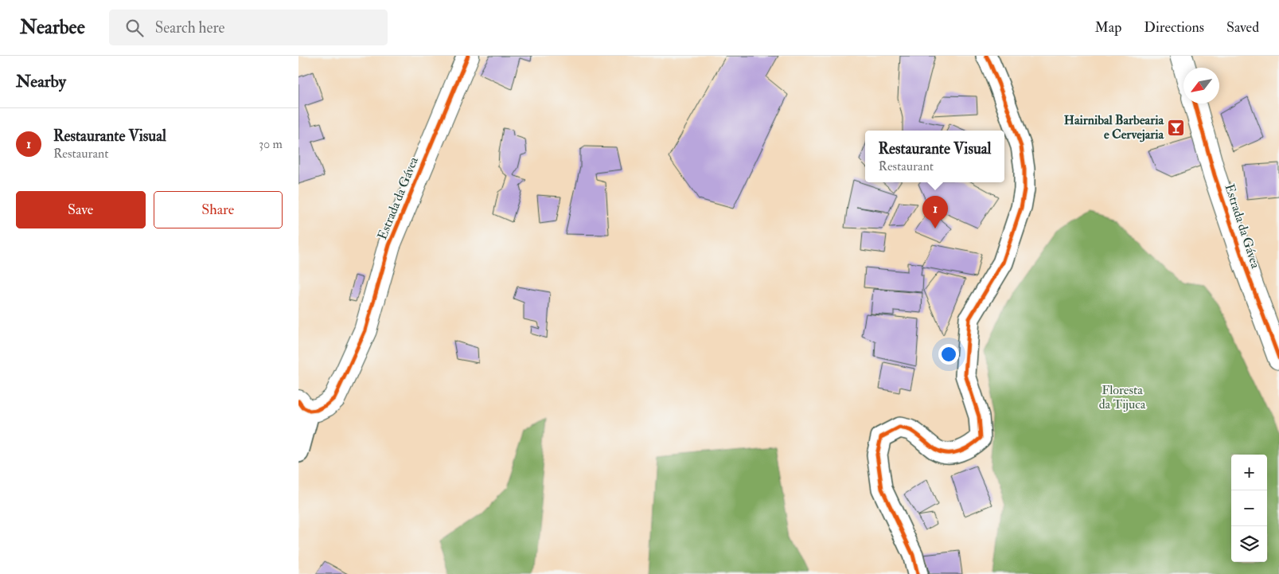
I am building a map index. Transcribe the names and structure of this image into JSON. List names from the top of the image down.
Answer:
{
  "streets": {
    "street": ["Estrada da Gávea"]
  },
  "parks": ["Floresta da Tijuca"],
  "places": {
    "bar": ["Hairnibal Barbearia e Cervejaria"]
  },
  "north": "bottom left",
  "page": {
    "header": "Nearbee",
    "search": "Search here",
    "nav": ["Map", "Directions", "Saved"],
    "heading": "Nearby",
    "list": [
      {
        "mark": "1",
        "name": "Restaurante Visual",
        "note": "Restaurant",
        "value": "30 m"
      }
    ],
    "popup": ["Restaurante Visual", "Restaurant"],
    "buttons": ["Save", "Share"],
    "pins": "1",
    "map_buttons": ["+", "−"]
  }
}
